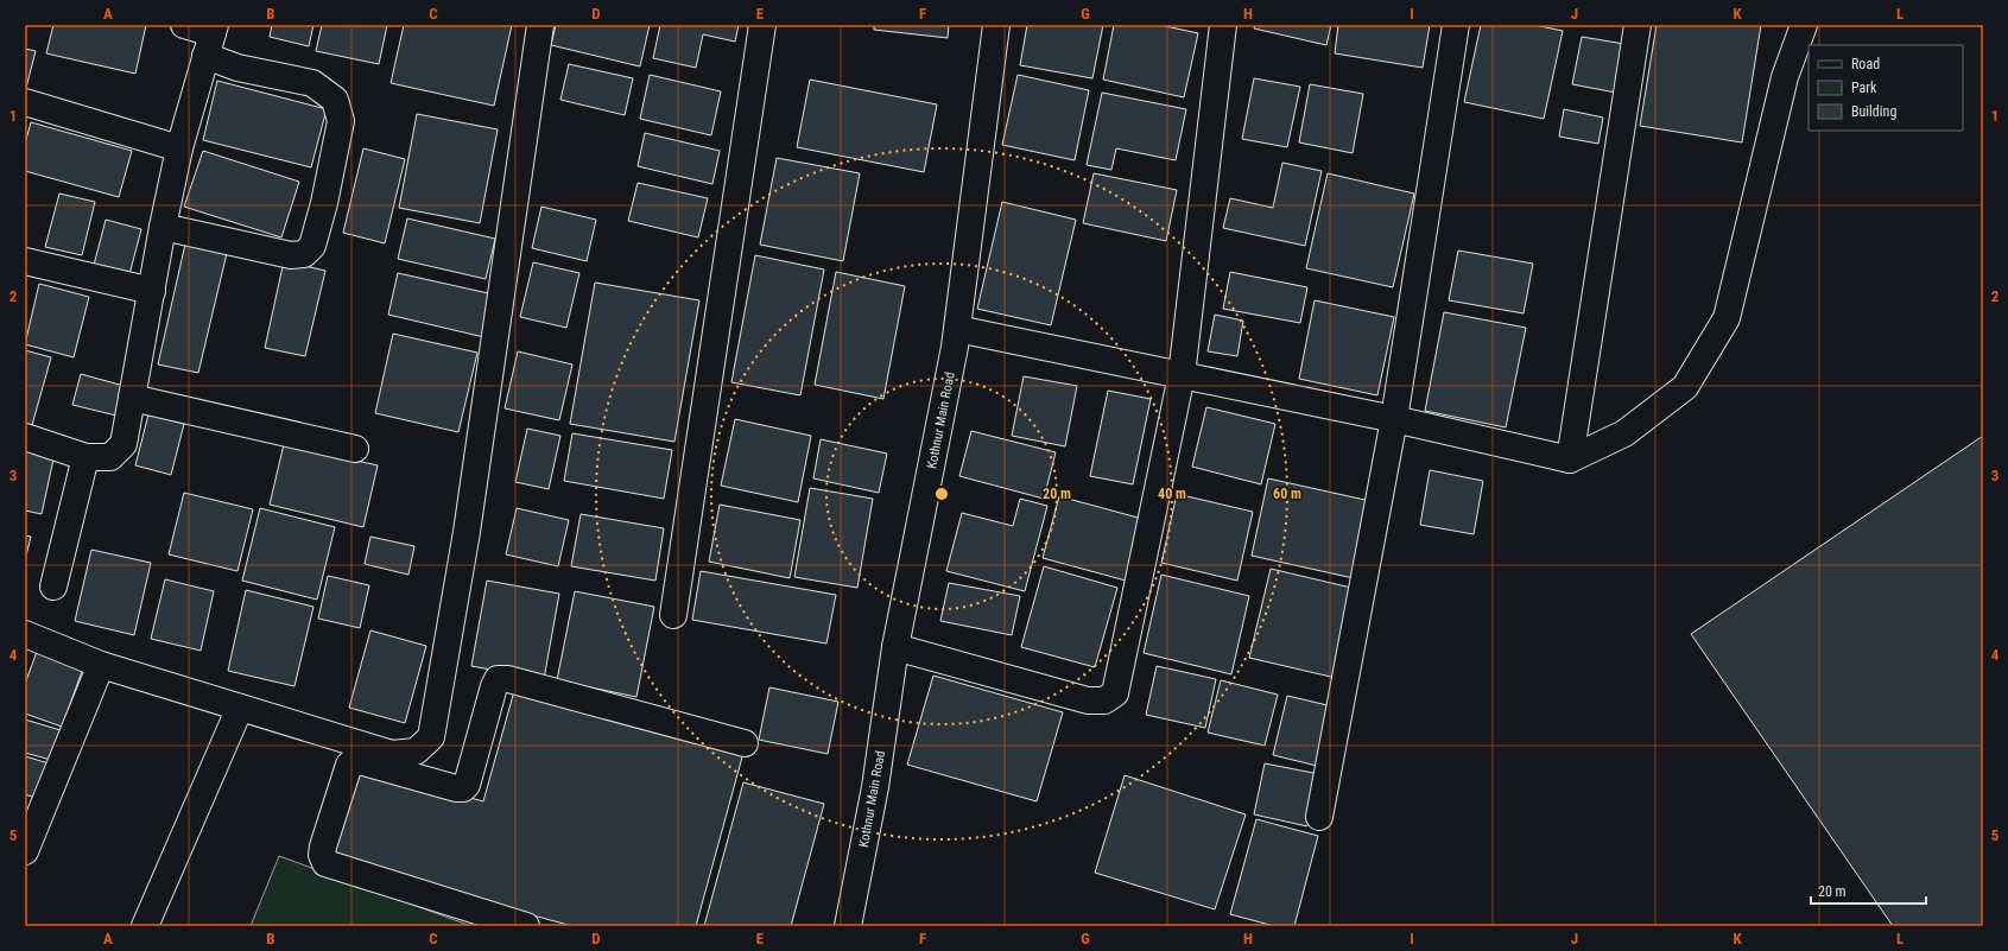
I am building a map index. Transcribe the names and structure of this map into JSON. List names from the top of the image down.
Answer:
{
  "streets": {
    "street": ["Kothnur Main Road"]
  },
  "legend": ["Road", "Park", "Building"],
  "scale_bar": "20 m",
  "grid": {
    "columns": [
      "A",
      "B",
      "C",
      "D",
      "E",
      "F",
      "G",
      "H",
      "I",
      "J",
      "K",
      "L"
    ],
    "rows": [
      "1",
      "2",
      "3",
      "4",
      "5"
    ]
  },
  "rings": ["20 m", "40 m", "60 m"]
}
